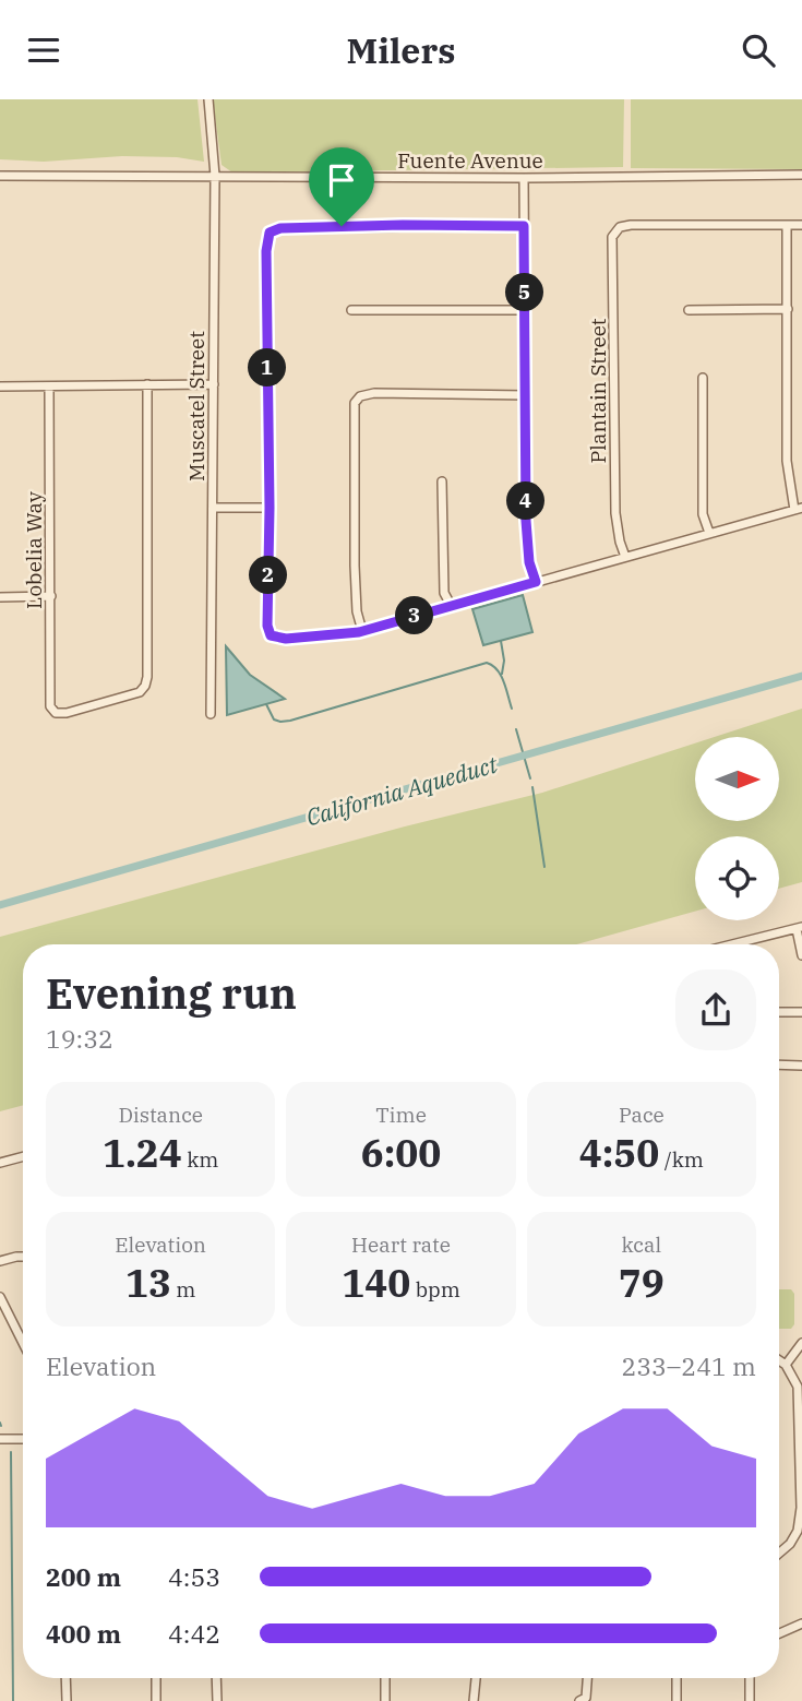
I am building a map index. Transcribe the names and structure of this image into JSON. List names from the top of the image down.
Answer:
{
  "streets": {
    "street": [
      "Fuente Avenue",
      "Plantain Street",
      "Muscatel Street",
      "Lobelia Way"
    ]
  },
  "crossings": [
    ["Fuente Avenue", "Muscatel Street"]
  ],
  "water": ["California Aqueduct"],
  "north": "right",
  "page": {
    "header": "Milers",
    "pins": [
      "5",
      "1",
      "4",
      "2",
      "3"
    ],
    "heading": ["Evening run", "19:32"],
    "stats": [
      ["Distance", "1.24 km"],
      ["Time", "6:00"],
      ["Pace", "4:50 /km"],
      ["Elevation", "13 m"],
      ["Heart rate", "140 bpm"],
      ["kcal", "79"]
    ],
    "chart": ["Elevation", "233–241 m"],
    "list": [
      {
        "name": "200 m",
        "note": "4:53"
      },
      {
        "name": "400 m",
        "note": "4:42"
      }
    ]
  }
}
